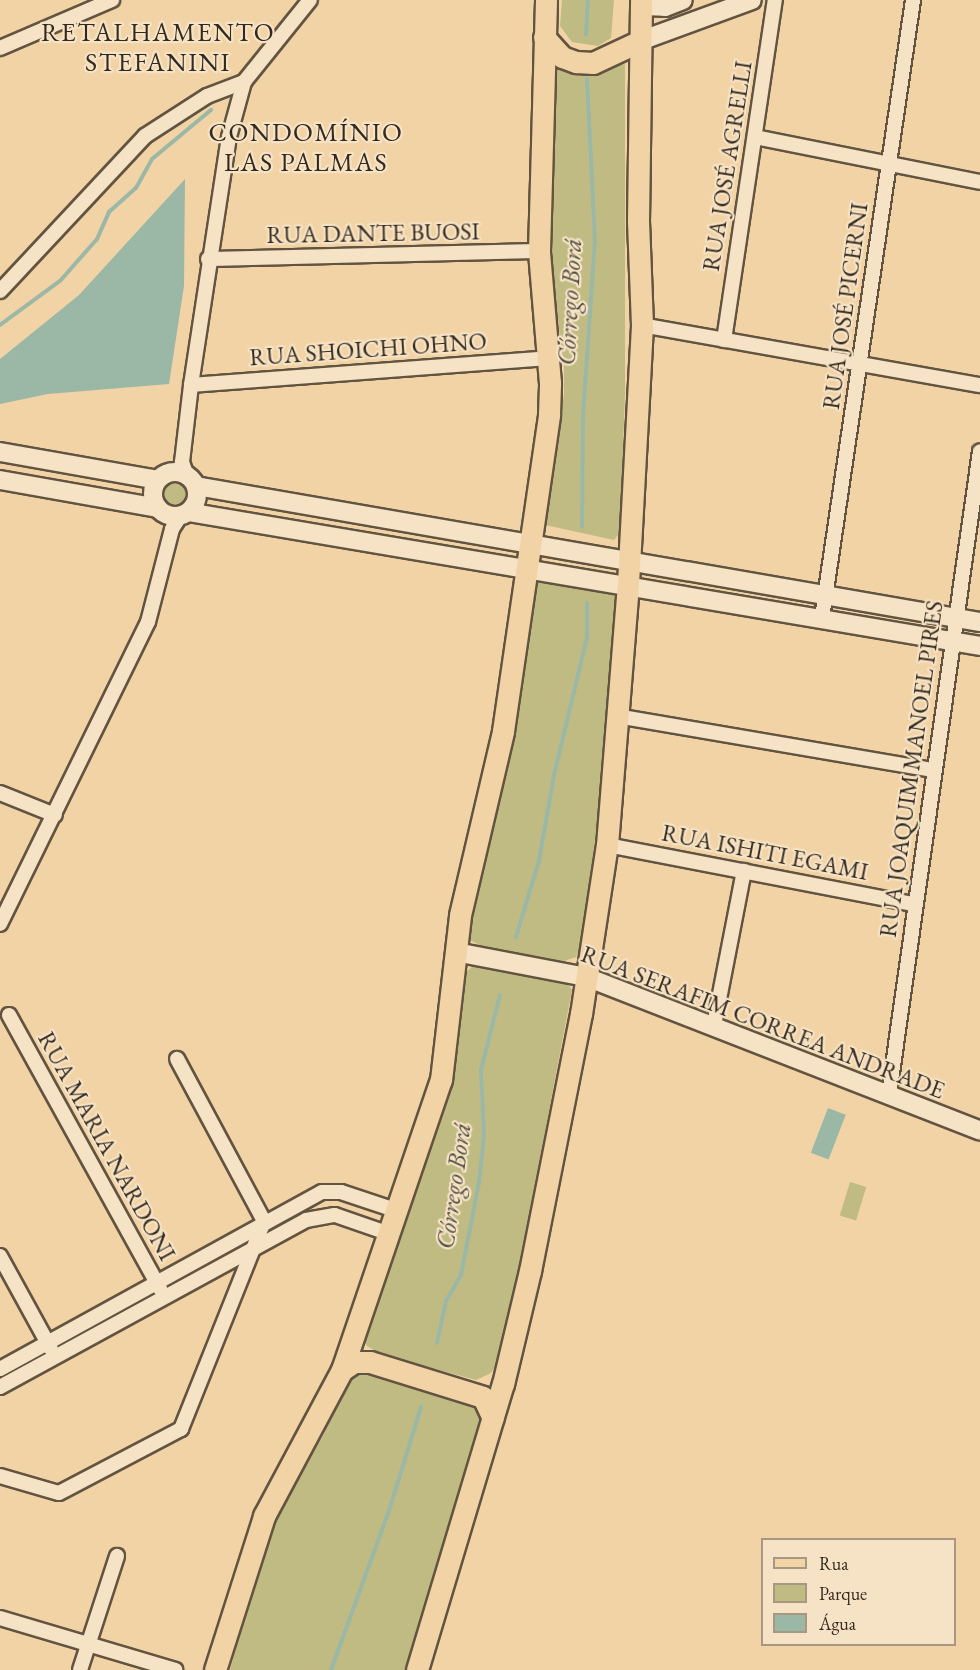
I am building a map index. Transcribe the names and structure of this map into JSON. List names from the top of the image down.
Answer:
{
  "streets": {
    "main road": ["RUA SERAFIM CORREA ANDRADE"],
    "street": [
      "RUA JOSÉ AGRELLI",
      "RUA DANTE BUOSI",
      "RUA JOSÉ PICERNI",
      "RUA SHOICHI OHNO",
      "RUA JOAQUIM MANOEL PIRES",
      "RUA ISHITI EGAMI",
      "RUA MARIA NARDONI"
    ]
  },
  "crossings": [
    ["RUA JOAQUIM MANOEL PIRES", "RUA ISHITI EGAMI"],
    ["RUA JOAQUIM MANOEL PIRES", "RUA SERAFIM CORREA ANDRADE"]
  ],
  "districts": ["RETALHAMENTO STEFANINI", "CONDOMÍNIO LAS PALMAS"],
  "water": ["Córrego Borá"],
  "legend": ["Rua", "Parque", "Água"]
}
